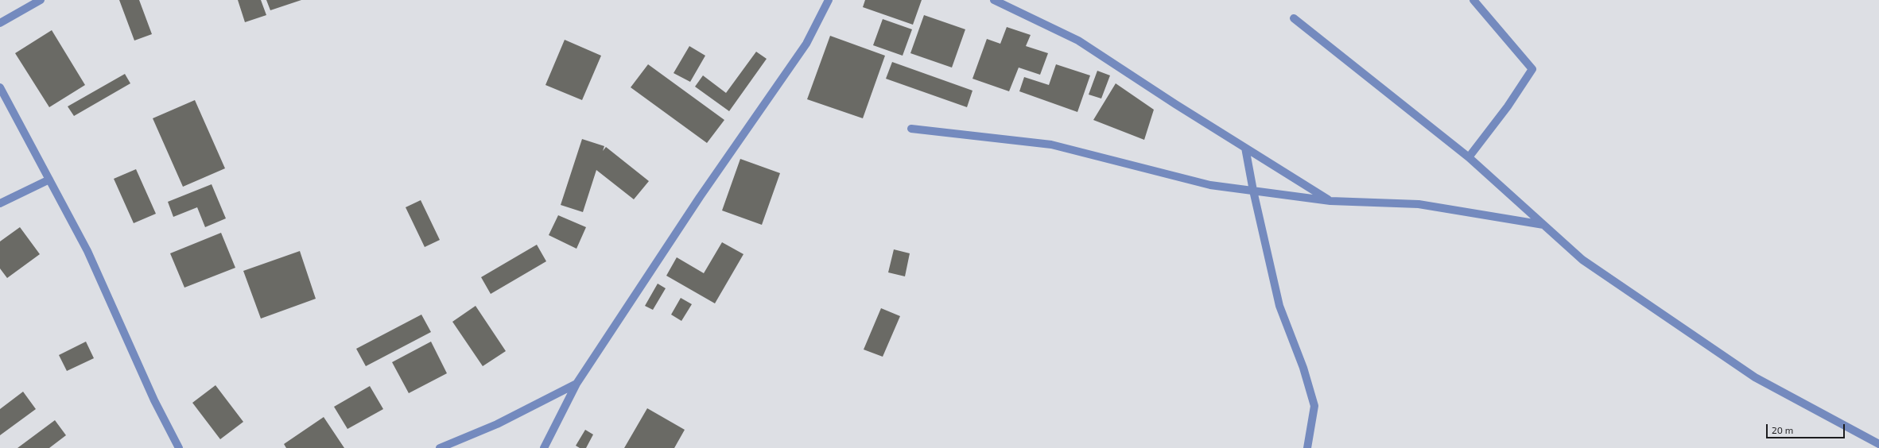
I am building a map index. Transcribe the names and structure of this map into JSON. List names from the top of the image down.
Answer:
{
  "scale_bar": "20 m"
}
